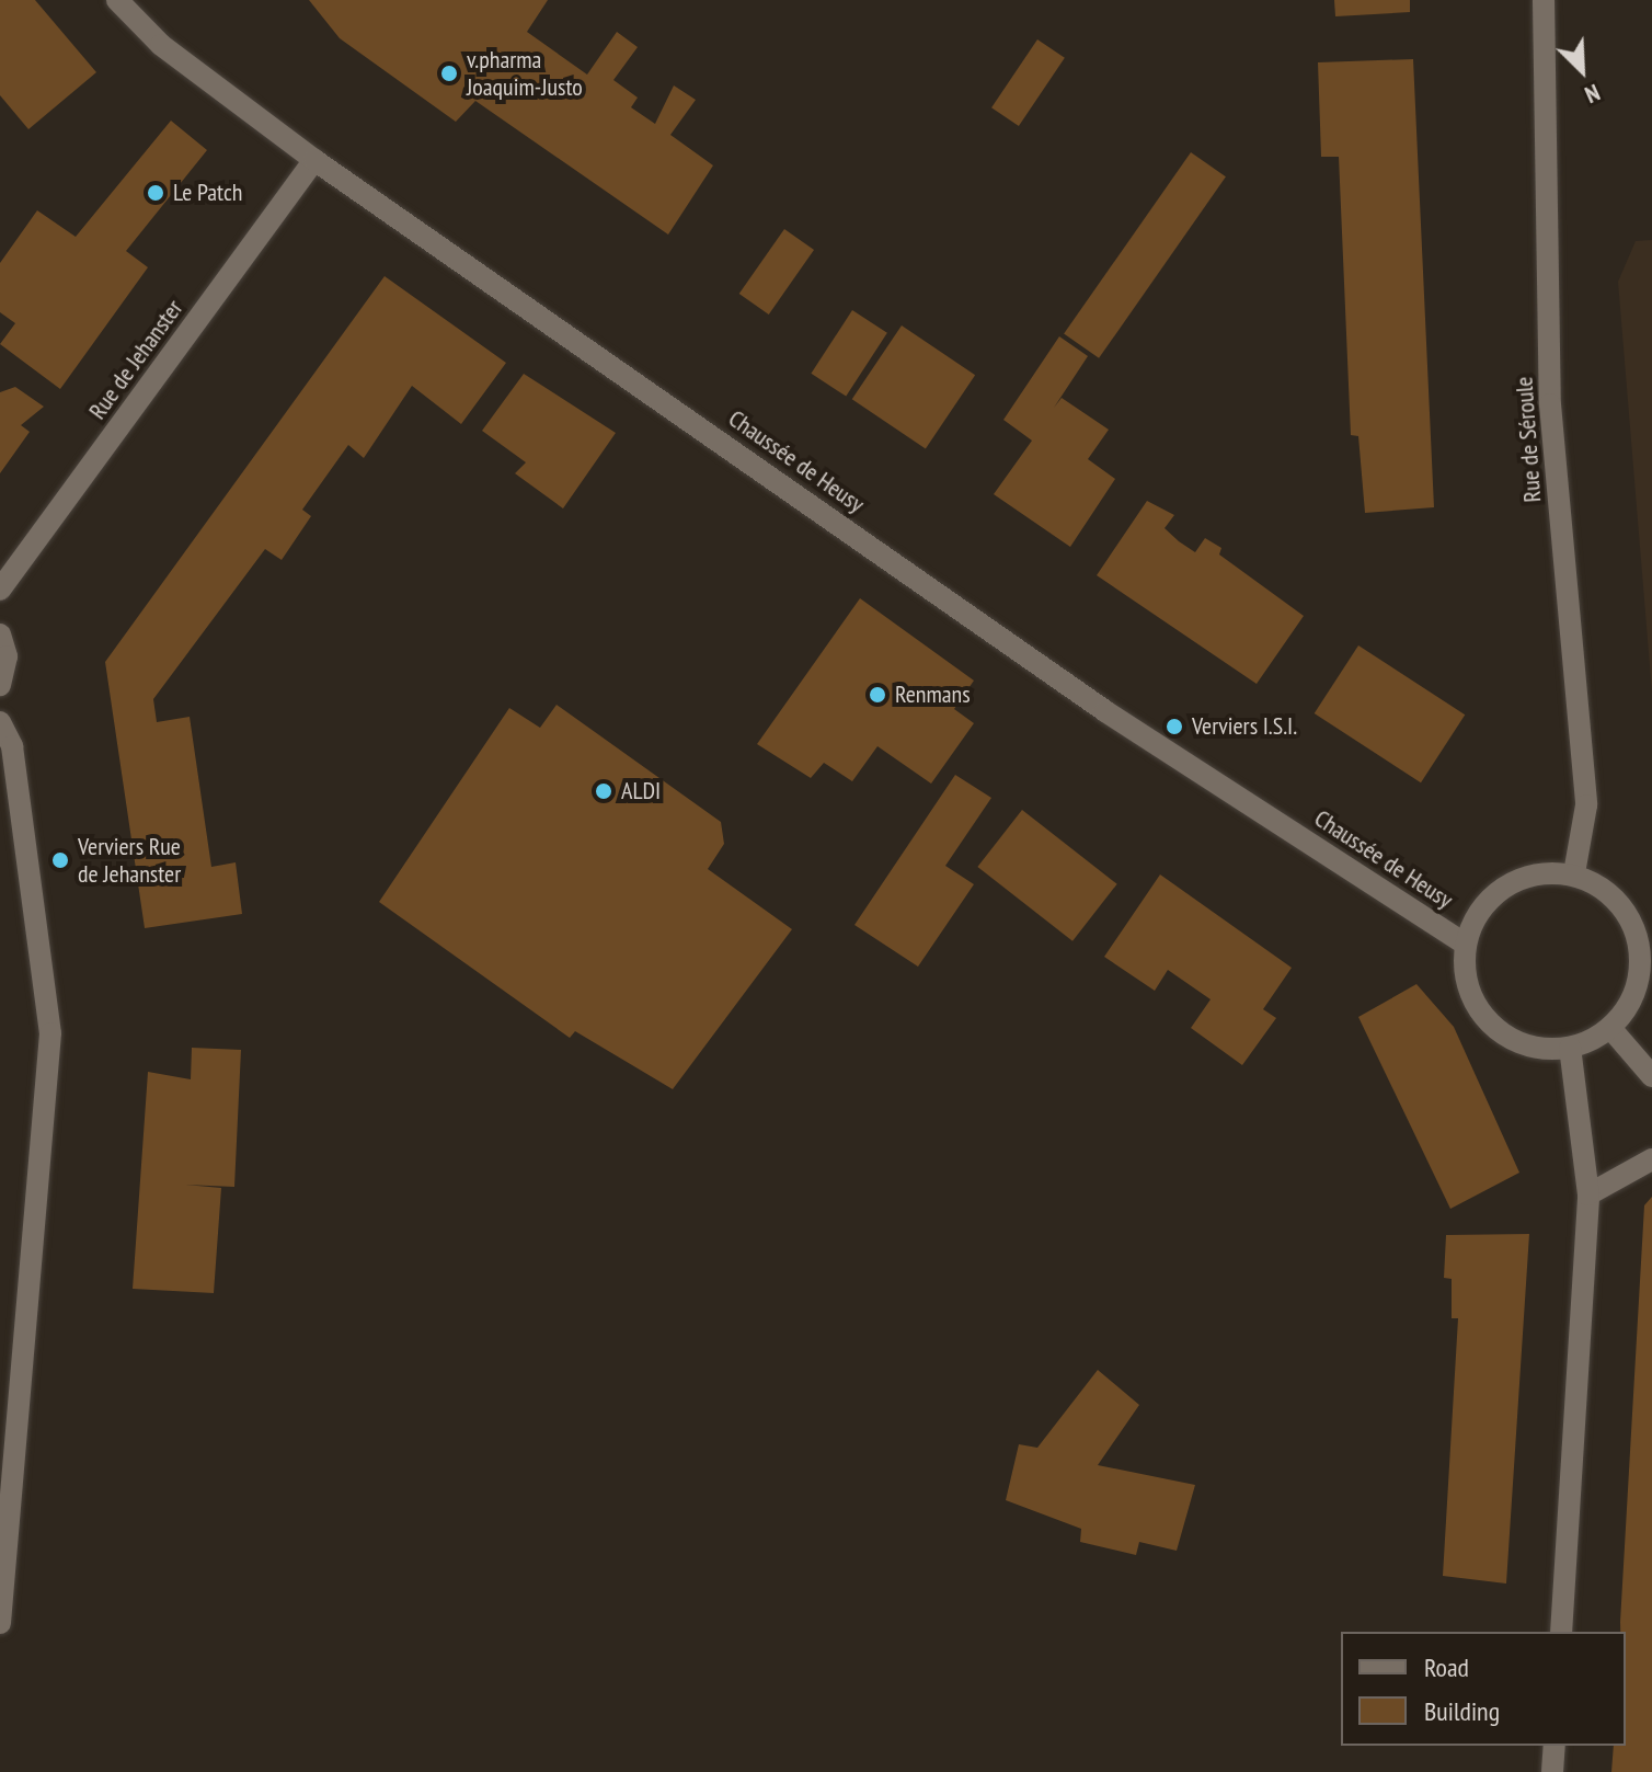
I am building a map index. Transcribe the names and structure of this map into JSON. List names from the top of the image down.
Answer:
{
  "streets": {
    "main road": ["Rue de Jehanster", "Rue de Séroule", "Chaussée de Heusy"]
  },
  "crossings": [
    ["Rue de Jehanster", "Chaussée de Heusy"],
    ["Rue de Séroule", "Chaussée de Heusy"]
  ],
  "places": [
    "v.pharma Joaquim-Justo",
    "Le Patch",
    "Renmans",
    "Verviers I.S.I.",
    "ALDI",
    "Verviers Rue de Jehanster"
  ],
  "legend": ["Road", "Building"],
  "north": "bottom right"
}
